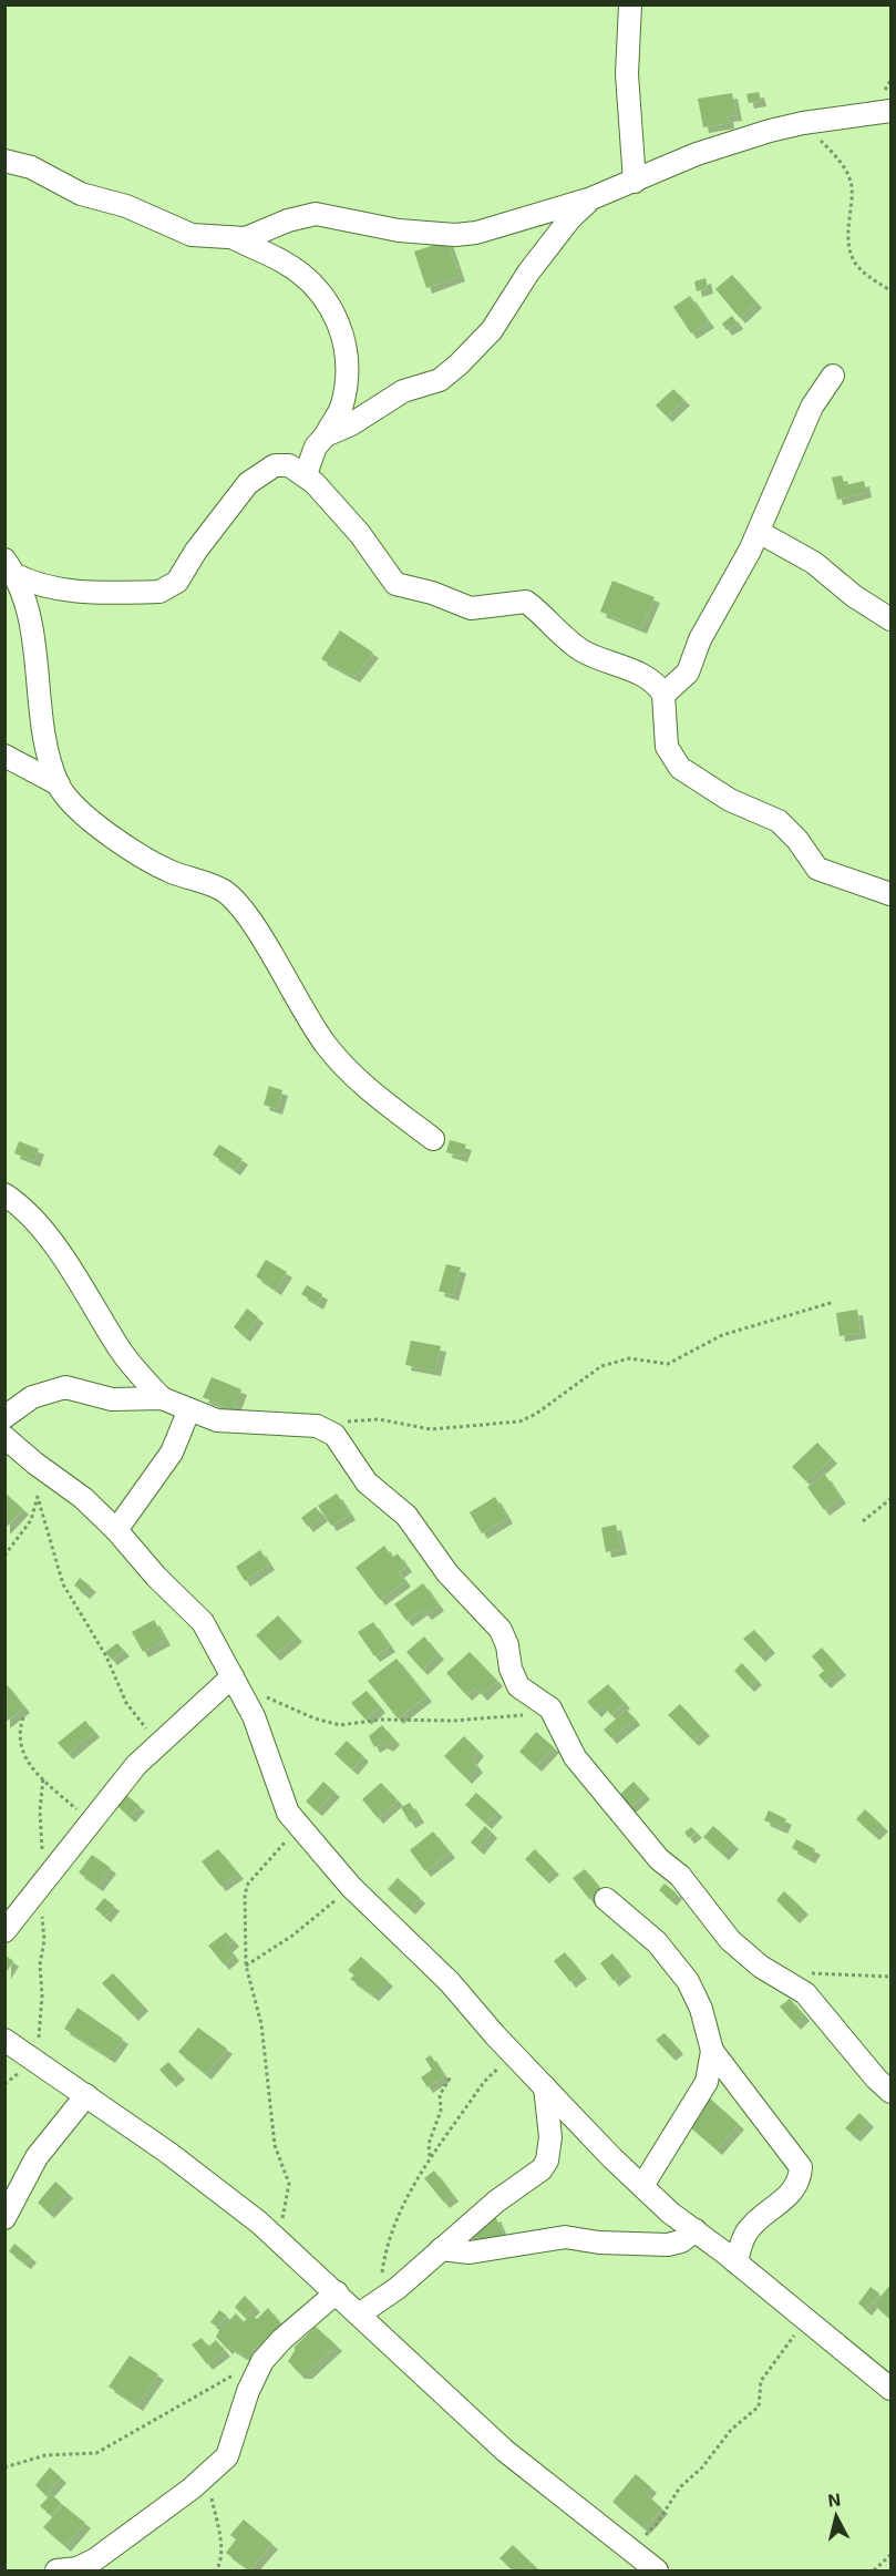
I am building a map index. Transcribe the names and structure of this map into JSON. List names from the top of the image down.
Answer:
{
  "north": "top"
}
